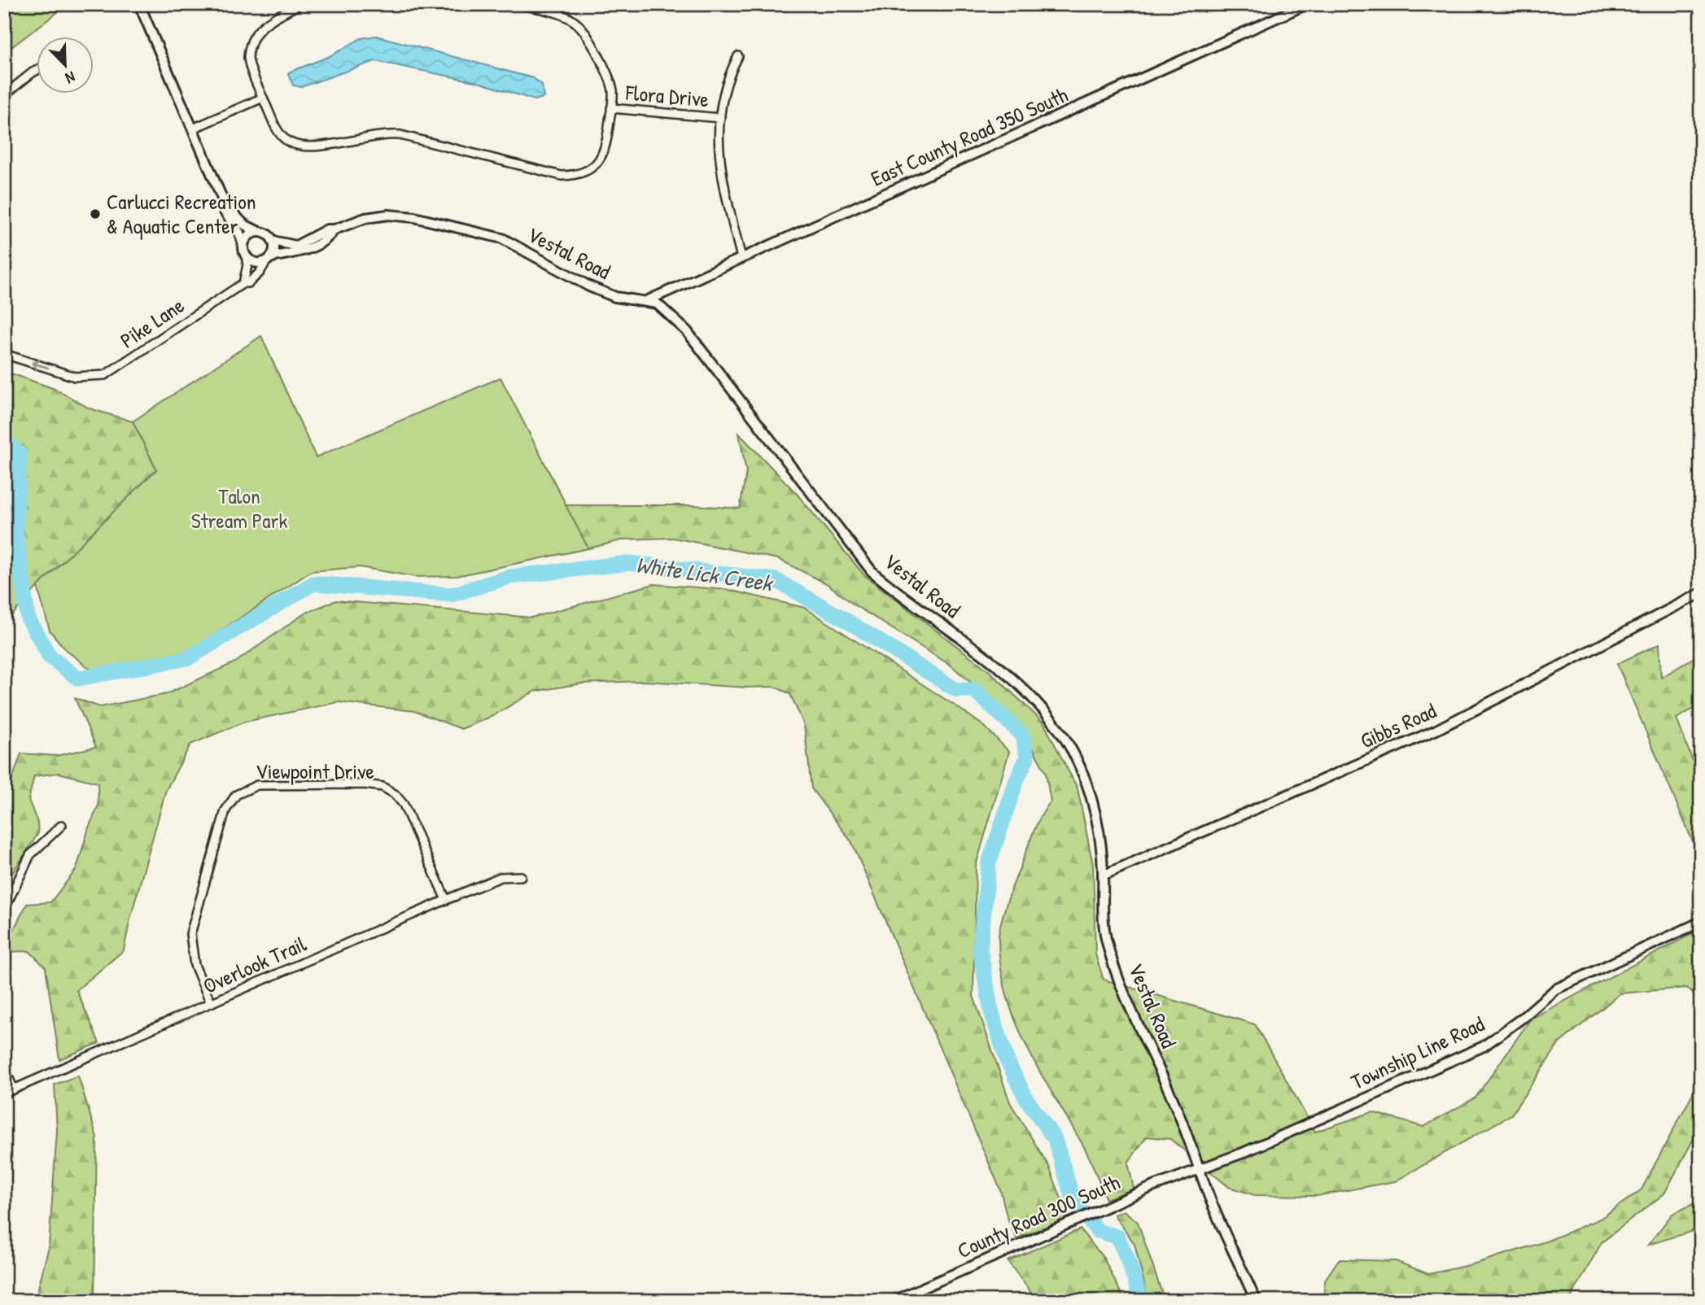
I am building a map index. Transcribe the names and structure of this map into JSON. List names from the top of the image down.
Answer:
{
  "streets": {
    "street": [
      "Flora Drive",
      "East County Road 350 South",
      "Vestal Road",
      "Pike Lane",
      "Gibbs Road",
      "Viewpoint Drive",
      "Overlook Trail",
      "Township Line Road",
      "County Road 300 South"
    ]
  },
  "crossings": [
    ["East County Road 350 South", "Vestal Road"],
    ["Vestal Road", "Pike Lane"],
    ["Vestal Road", "Gibbs Road"],
    ["Vestal Road", "Township Line Road"],
    ["Vestal Road", "County Road 300 South"],
    ["Viewpoint Drive", "Overlook Trail"],
    ["Township Line Road", "County Road 300 South"]
  ],
  "one_way": ["Pike Lane"],
  "water": ["White Lick Creek"],
  "parks": ["Talon Stream Park"],
  "places": ["Carlucci Recreation & Aquatic Center"],
  "north": "bottom right"
}
